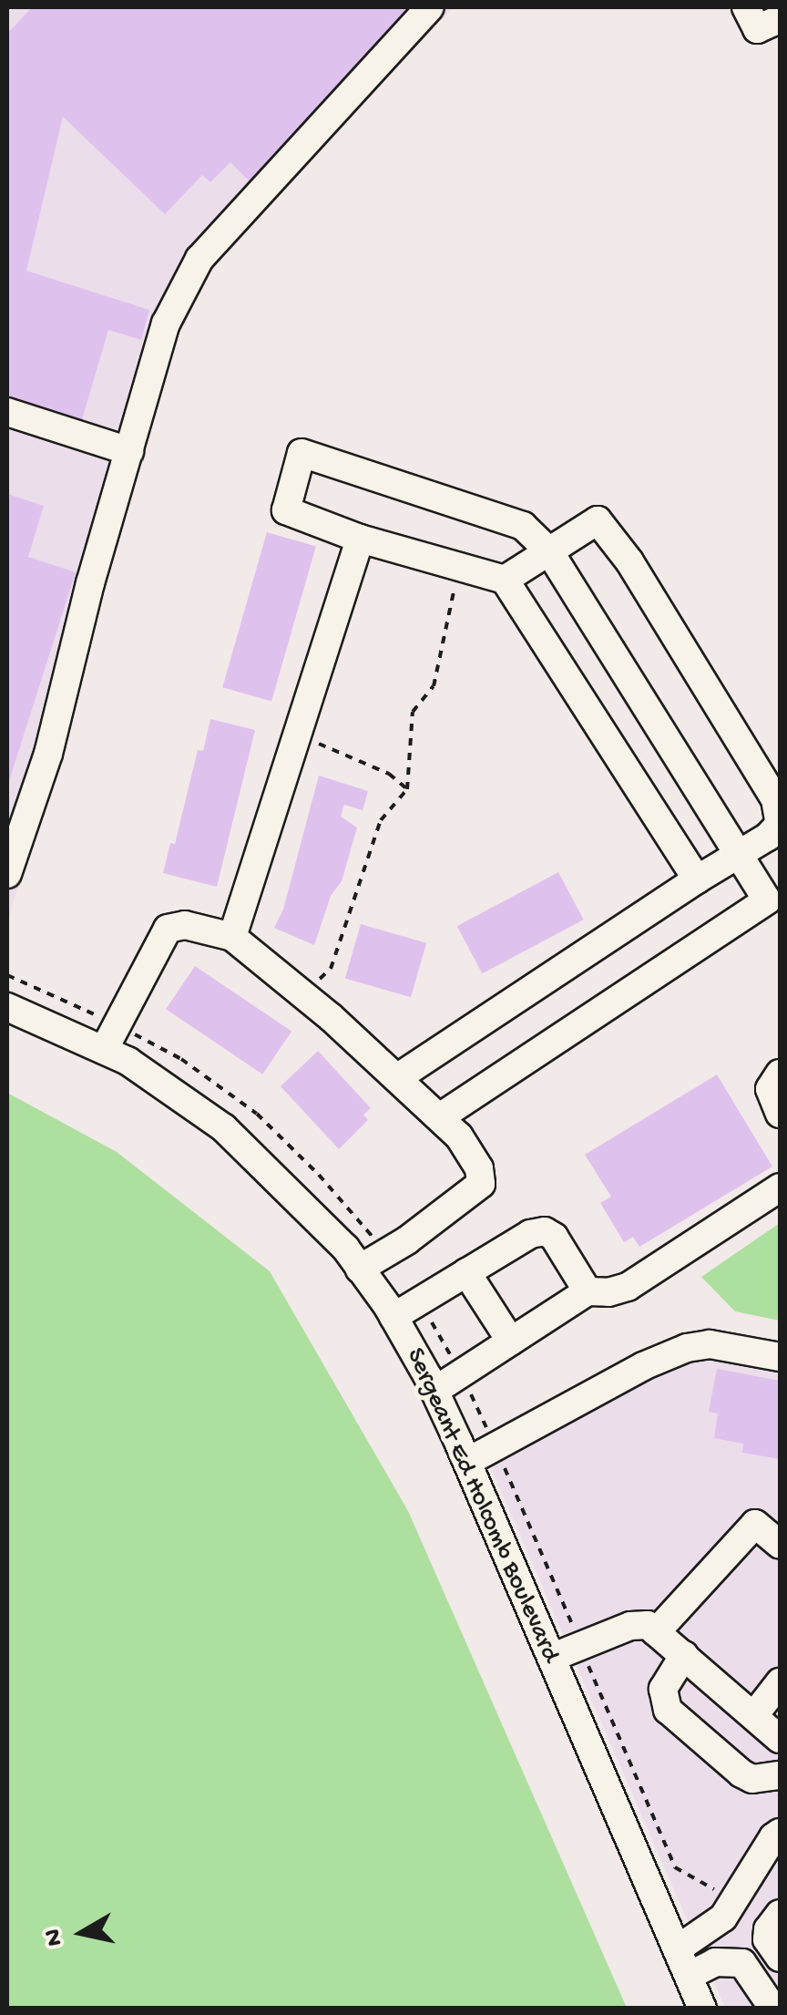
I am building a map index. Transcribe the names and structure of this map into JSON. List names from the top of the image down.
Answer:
{
  "streets": {
    "street": ["Sergeant Ed Holcomb Boulevard"]
  },
  "north": "left"
}
